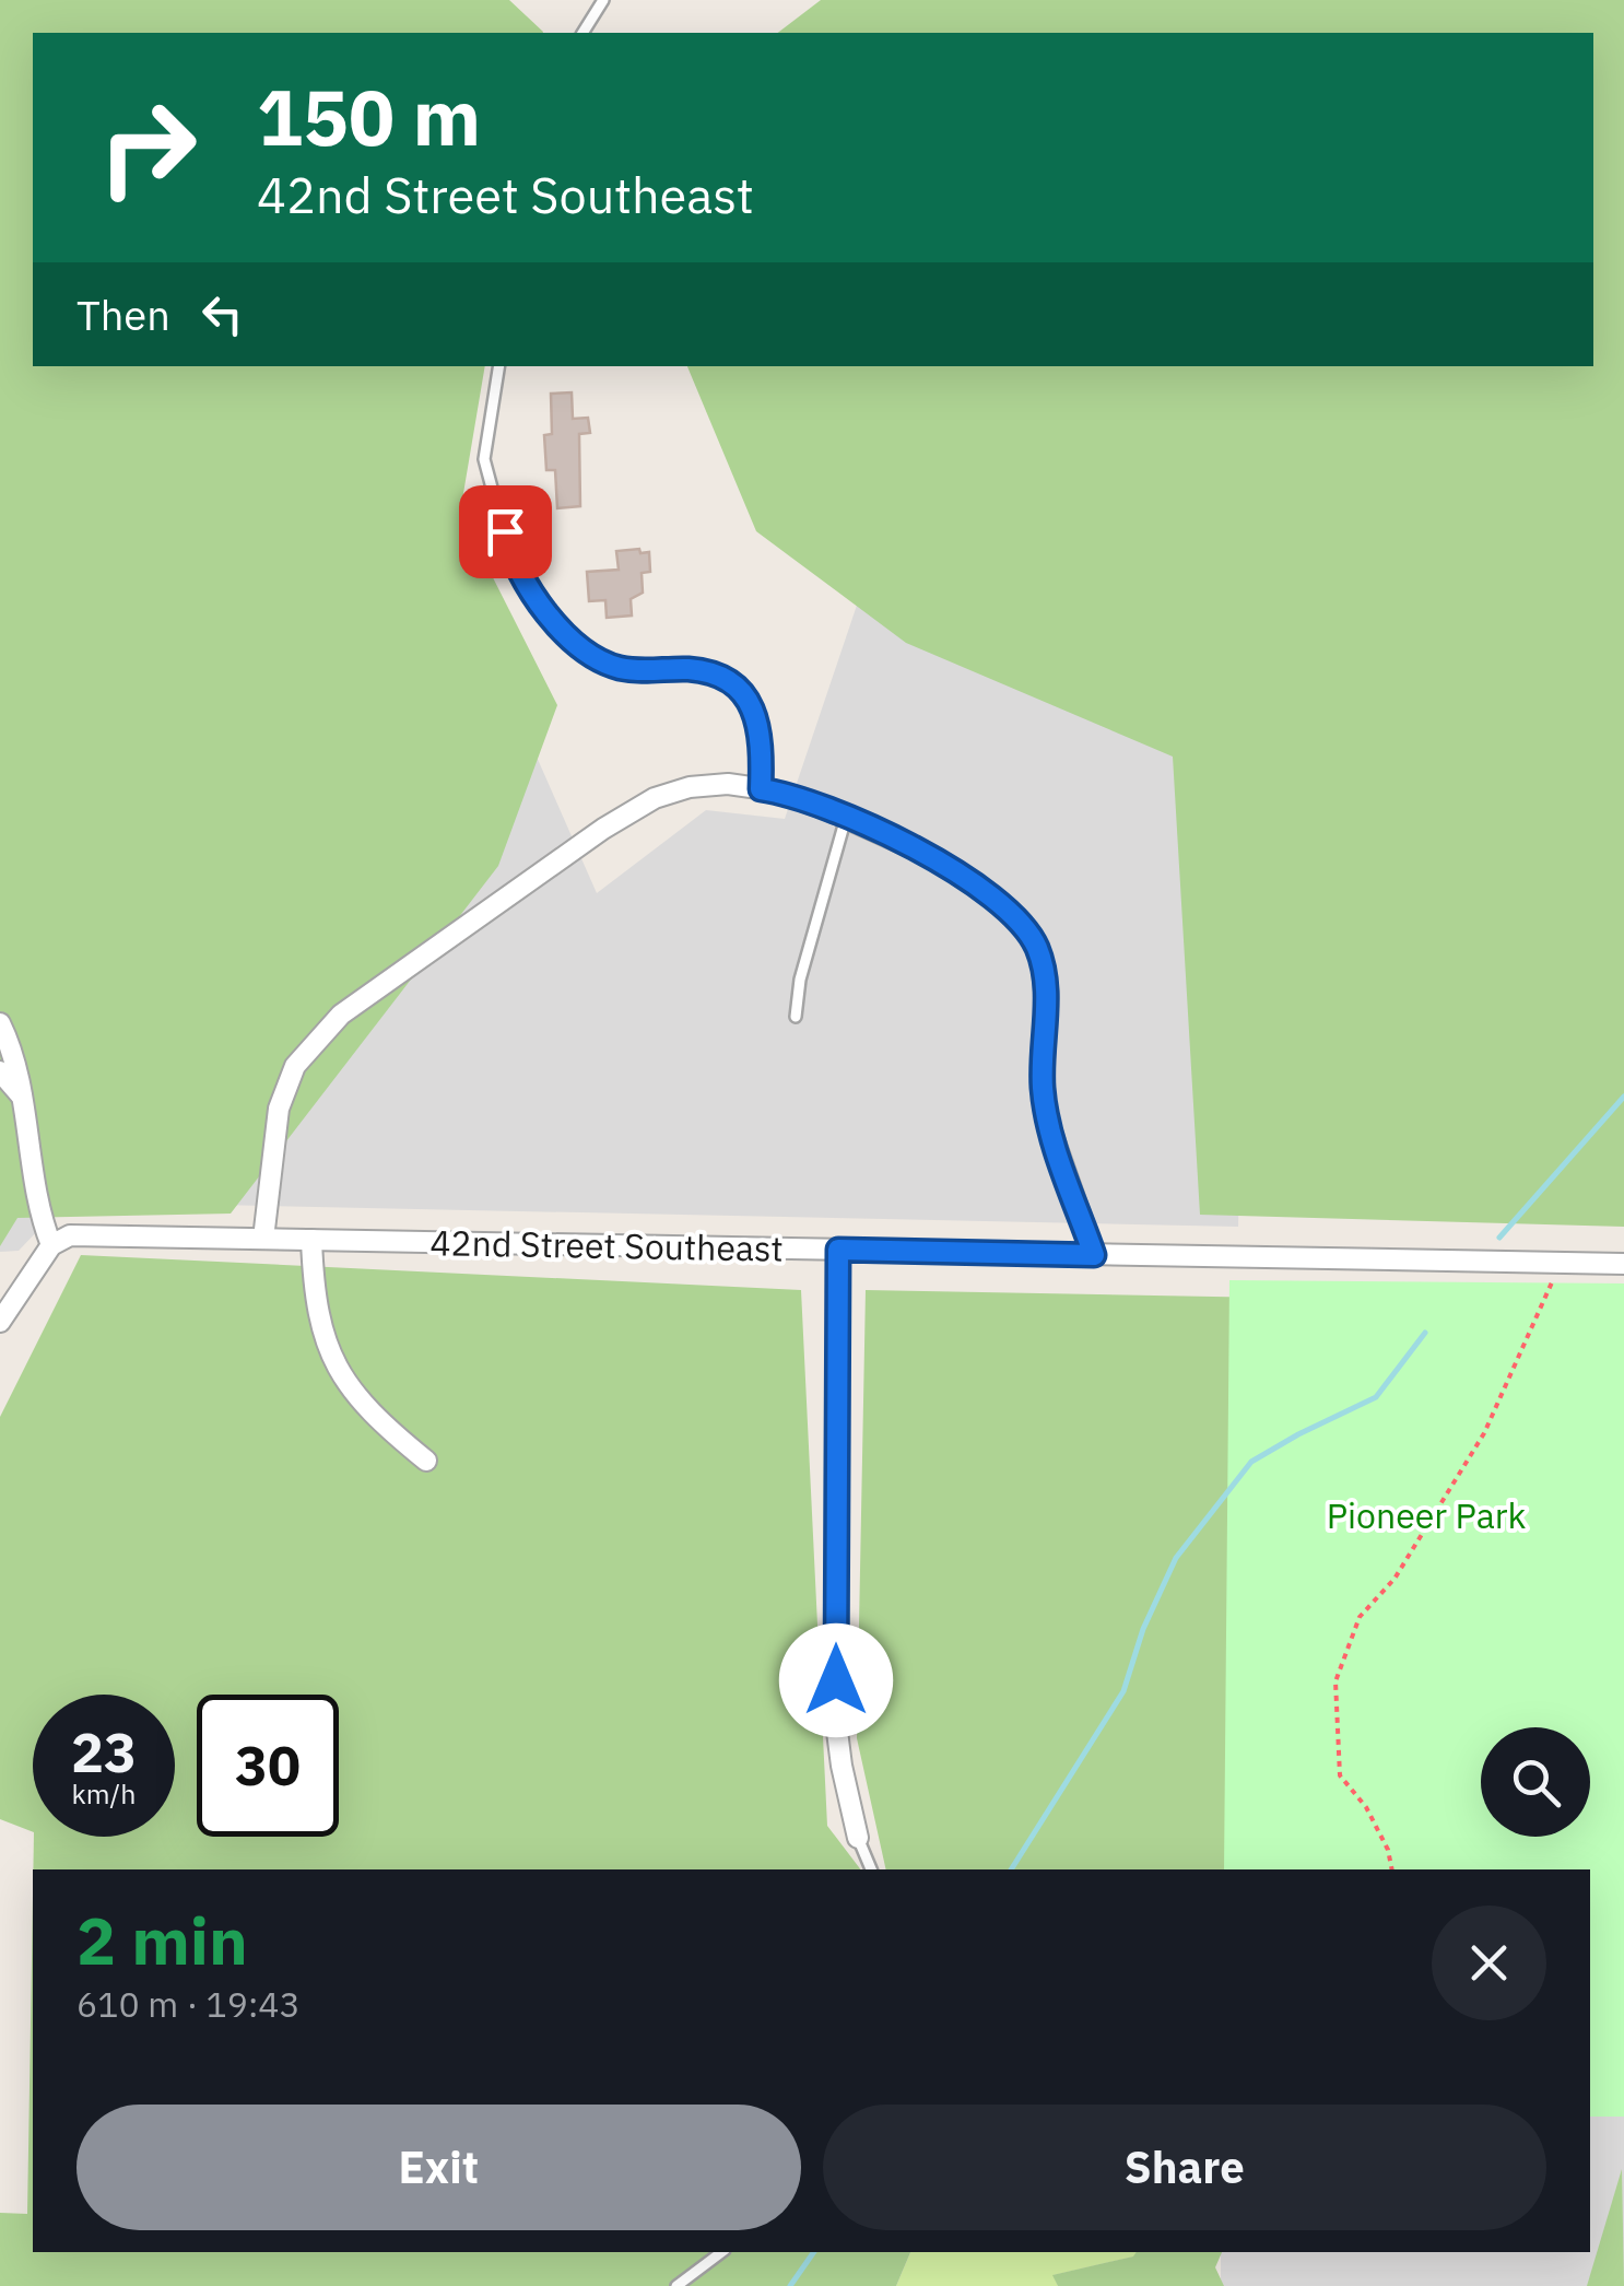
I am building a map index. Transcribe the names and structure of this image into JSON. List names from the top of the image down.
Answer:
{
  "streets": {
    "street": ["42nd Street Southeast"]
  },
  "parks": ["Pioneer Park"],
  "page": {
    "turn": ["150 m", "42nd Street Southeast"],
    "then": "Then",
    "speed": "23 km/h",
    "limit": "30",
    "heading": ["2 min", "610 m · 19:43"],
    "buttons": ["Exit", "Share"]
  }
}
